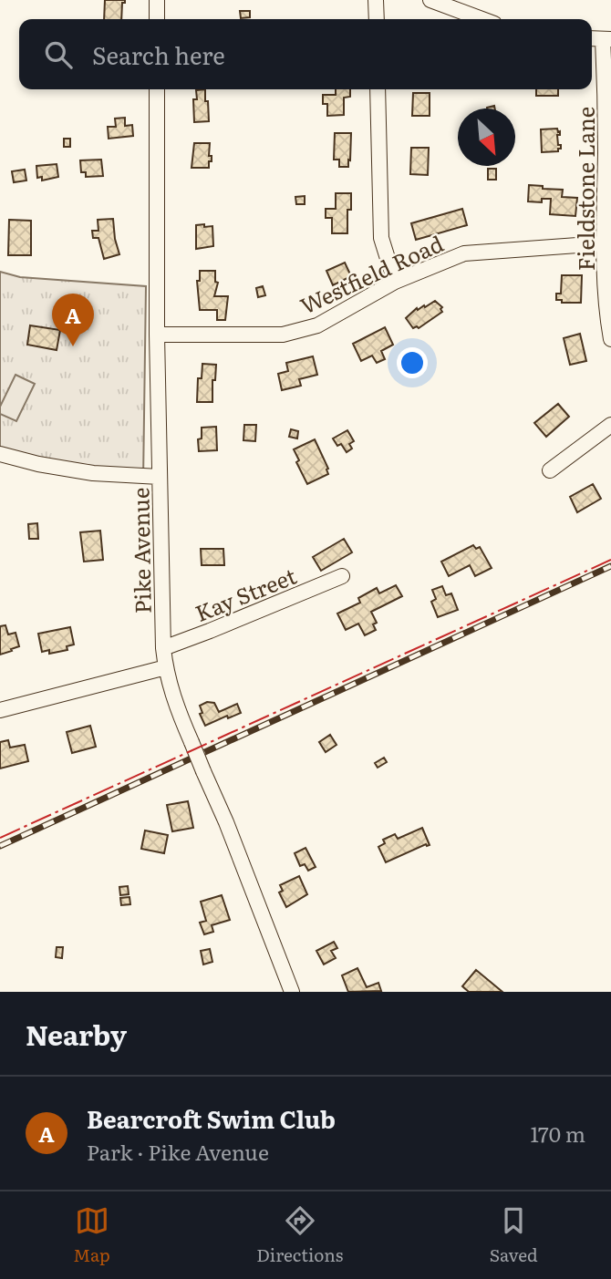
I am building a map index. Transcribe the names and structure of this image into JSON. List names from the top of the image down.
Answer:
{
  "streets": {
    "street": [
      "Fieldstone Lane",
      "Westfield Road",
      "Pike Avenue",
      "Kay Street"
    ]
  },
  "crossings": [
    ["Fieldstone Lane", "Westfield Road"],
    ["Westfield Road", "Pike Avenue"],
    ["Pike Avenue", "Kay Street"]
  ],
  "north": "bottom right",
  "page": {
    "search": "Search here",
    "pins": "A",
    "heading": "Nearby",
    "list": [
      {
        "mark": "A",
        "name": "Bearcroft Swim Club",
        "note": "Park · Pike Avenue",
        "value": "170 m"
      }
    ],
    "nav": ["Map", "Directions", "Saved"]
  }
}
